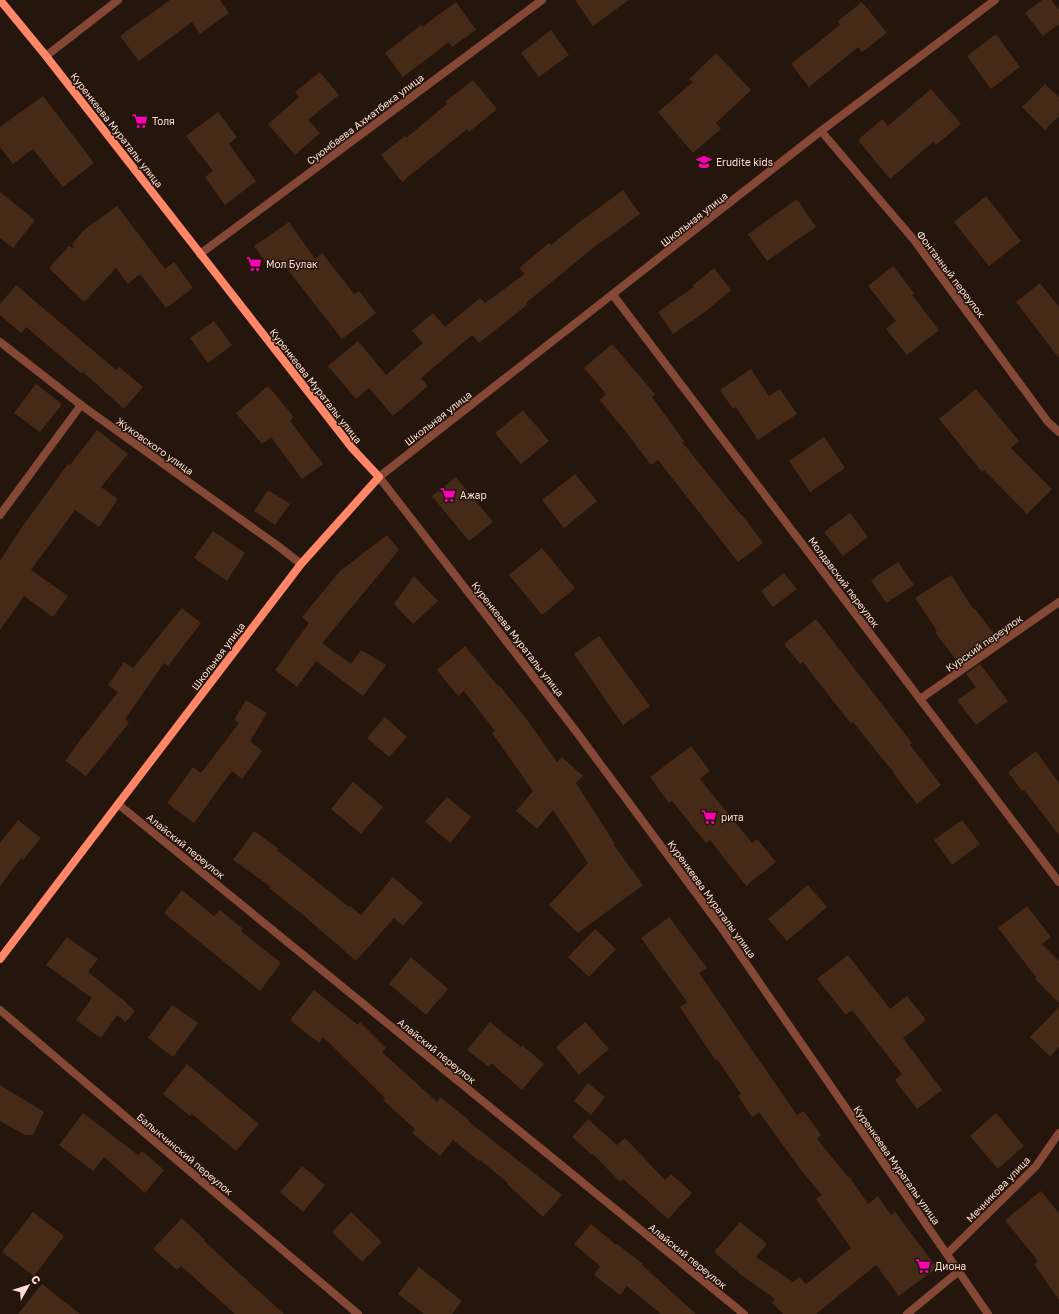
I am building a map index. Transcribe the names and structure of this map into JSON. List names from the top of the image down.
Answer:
{
  "streets": {
    "street": [
      "Суюмбаева Ахматбека улица",
      "Куренкеева Мураталы улица",
      "Школьная улица",
      "Фонтанный переулок",
      "Жуковского улица",
      "Молдавский переулок",
      "Курский переулок",
      "Алайский переулок",
      "Балыкчинский переулок",
      "Мечникова улица"
    ]
  },
  "crossings": [
    ["Суюмбаева Ахматбека улица", "Куренкеева Мураталы улица"],
    ["Куренкеева Мураталы улица", "Школьная улица"],
    ["Куренкеева Мураталы улица", "Мечникова улица"],
    ["Школьная улица", "Фонтанный переулок"],
    ["Школьная улица", "Жуковского улица"],
    ["Школьная улица", "Молдавский переулок"],
    ["Школьная улица", "Алайский переулок"],
    ["Молдавский переулок", "Курский переулок"]
  ],
  "places": {
    "supermarket": [
      "Толя",
      "Мол Булак",
      "Ажар",
      "рита",
      "Диона"
    ],
    "school or university": ["Erudite kids"]
  },
  "north": "top right"
}
